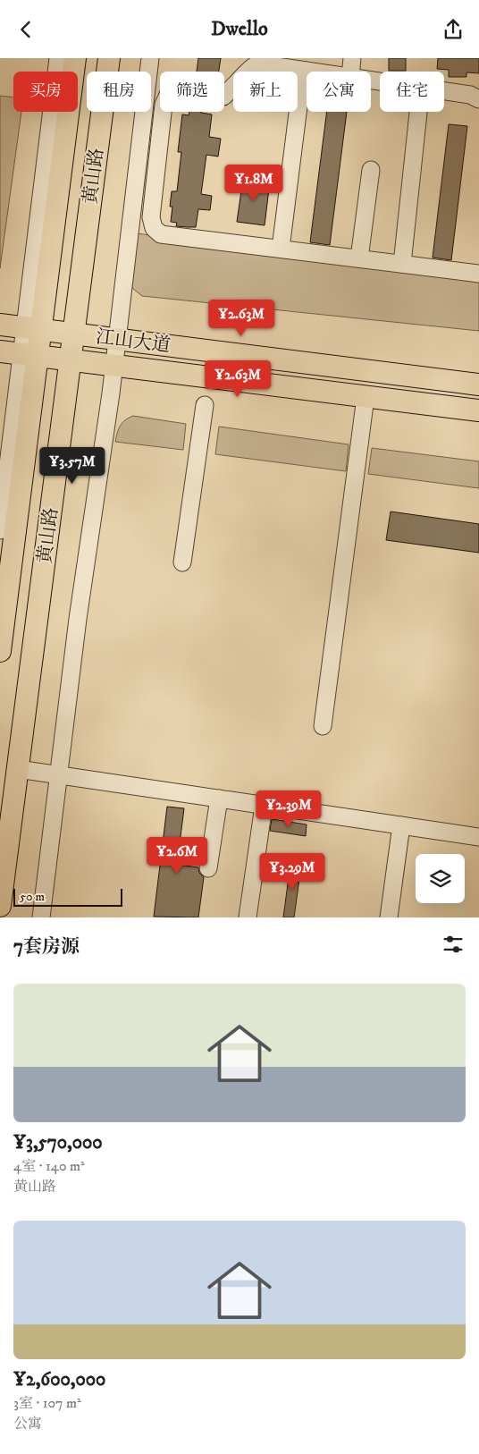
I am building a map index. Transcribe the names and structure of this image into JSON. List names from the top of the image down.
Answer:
{
  "streets": {
    "main road": ["黄山路", "江山大道"]
  },
  "crossings": [
    ["黄山路", "江山大道"]
  ],
  "scale_bar": "50 m",
  "page": {
    "header": "Dwello",
    "chip": [
      "买房",
      "租房",
      "筛选",
      "新上",
      "公寓",
      "住宅"
    ],
    "price": [
      "¥1.8M",
      "¥2.63M",
      "¥2.63M",
      "¥3.57M",
      "¥2.39M",
      "¥2.6M",
      "¥3.29M"
    ],
    "scale": "50 m",
    "heading": "7套房源",
    "list": [
      {
        "name": "¥3,570,000",
        "note": "4室 · 140 m² · 黄山路"
      },
      {
        "name": "¥2,600,000",
        "note": "3室 · 107 m² · 公寓"
      }
    ]
  }
}
